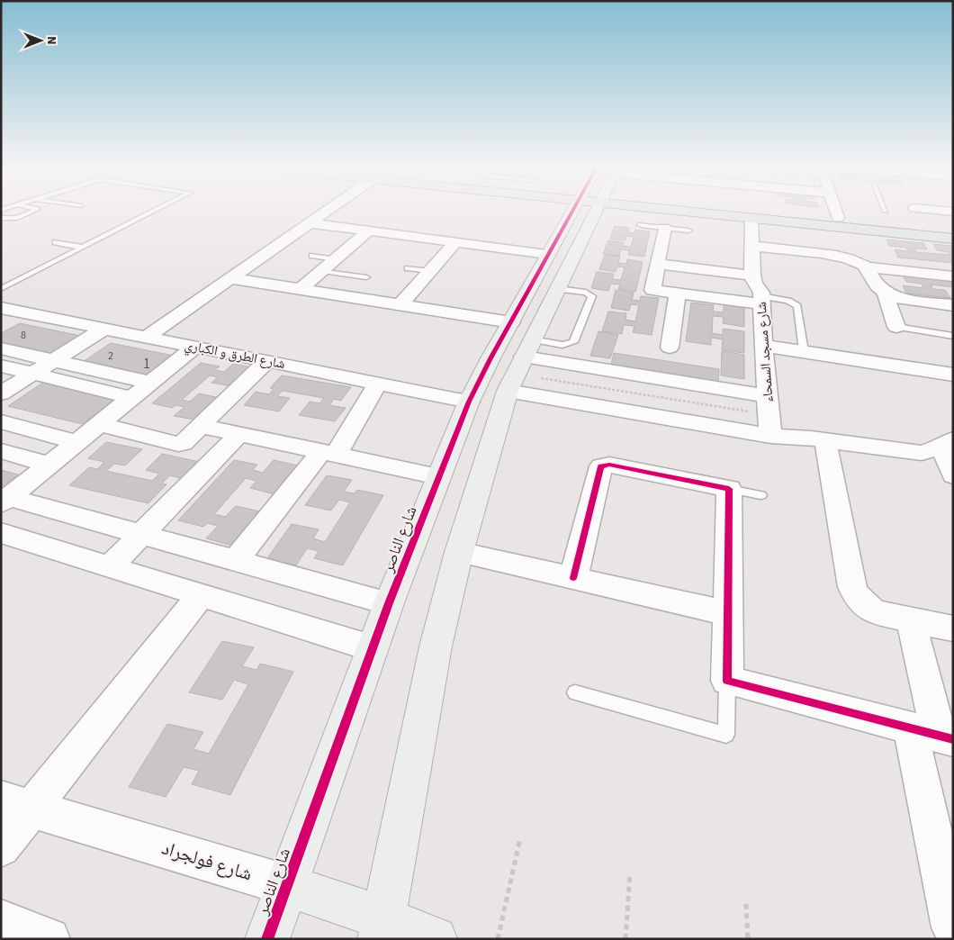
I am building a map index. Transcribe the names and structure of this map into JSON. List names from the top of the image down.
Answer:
{
  "streets": {
    "street": [
      "شارع مسجد السمحاء",
      "شارع الطرق و الكباري",
      "شارع الناصر",
      "شارع فولجراد"
    ]
  },
  "crossings": [
    ["شارع الطرق و الكباري", "شارع الناصر"],
    ["شارع الناصر", "شارع فولجراد"]
  ],
  "house_numbers": ["8", "2", "1"],
  "north": "right"
}
